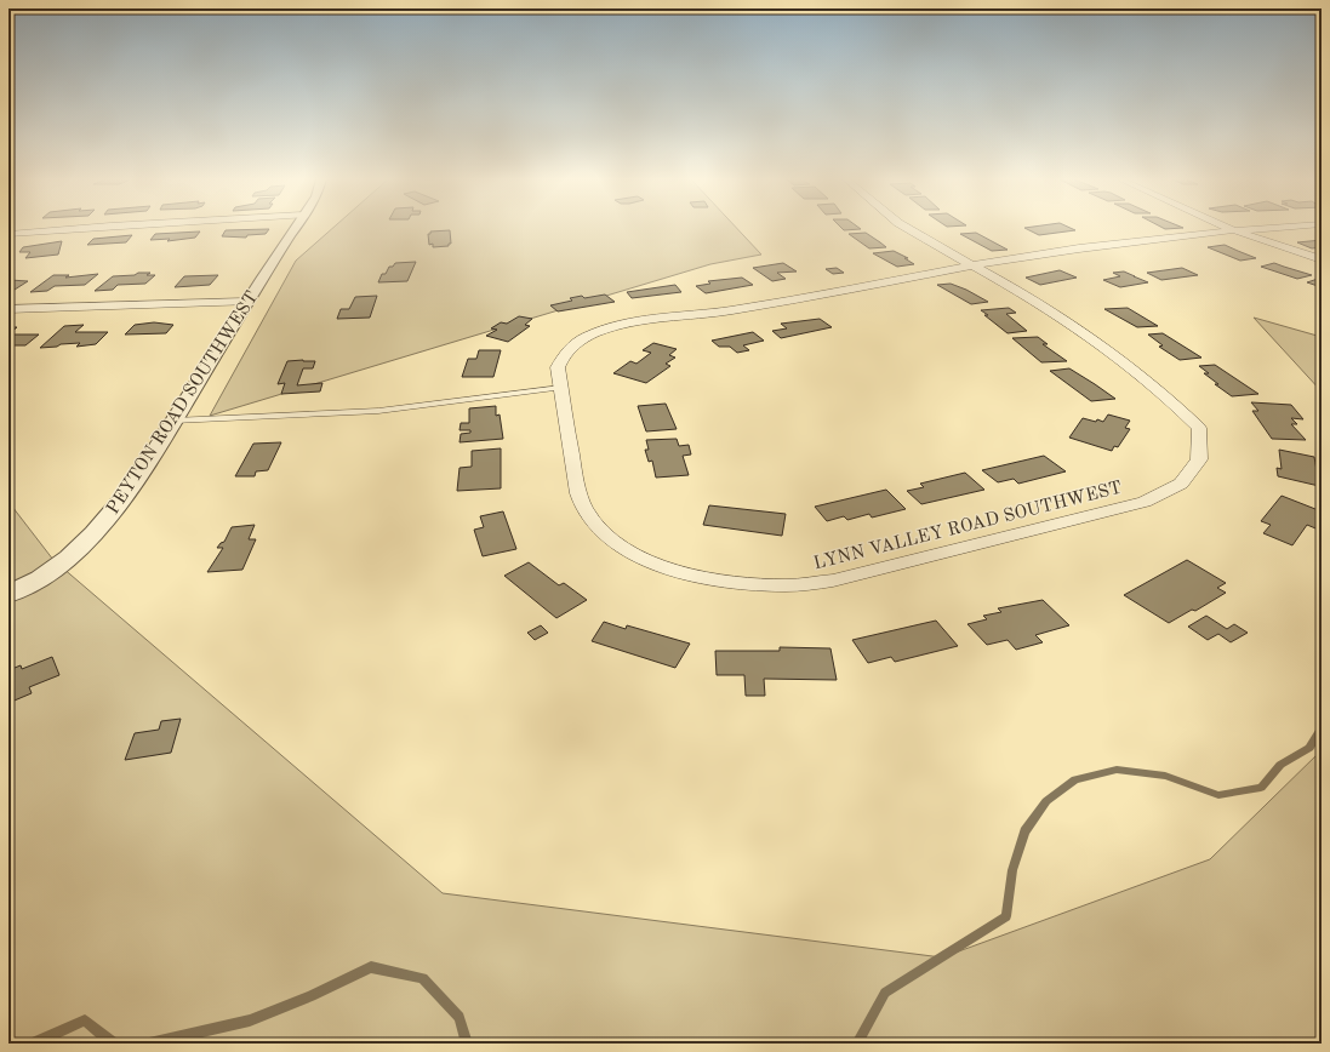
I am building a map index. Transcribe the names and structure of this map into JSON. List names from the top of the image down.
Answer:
{
  "streets": {
    "street": ["PEYTON ROAD SOUTHWEST", "LYNN VALLEY ROAD SOUTHWEST"]
  }
}
